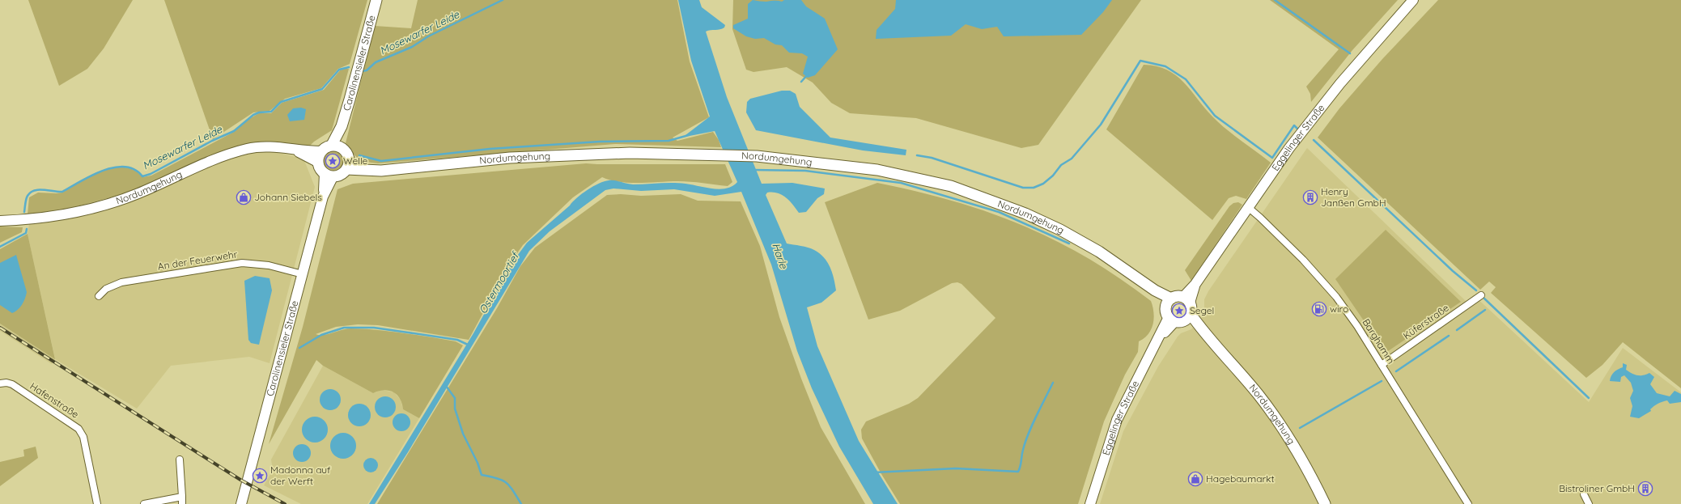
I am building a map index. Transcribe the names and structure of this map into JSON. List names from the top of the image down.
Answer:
{
  "streets": {
    "main road": ["Carolinensieler Straße", "Nordumgehung"],
    "street": [
      "Eggelinger Straße",
      "An der Feuerwehr",
      "Küferstraße",
      "Barghamm",
      "Hafenstraße"
    ]
  },
  "crossings": [
    ["Carolinensieler Straße", "Nordumgehung"],
    ["Carolinensieler Straße", "An der Feuerwehr"],
    ["Eggelinger Straße", "Nordumgehung"],
    ["Eggelinger Straße", "Barghamm"],
    ["Küferstraße", "Barghamm"]
  ],
  "water": ["Mosewarfer Leide", "Harle", "Ostermoortief"],
  "places": {
    "place": ["Welle", "Segel", "Madonna auf der Werft"],
    "shop": ["Johann Siebels", "Hagebaumarkt"],
    "building": ["Henry Janßen GmbH", "Bistroliner GmbH"],
    "fuel station": ["wiro"]
  }
}
